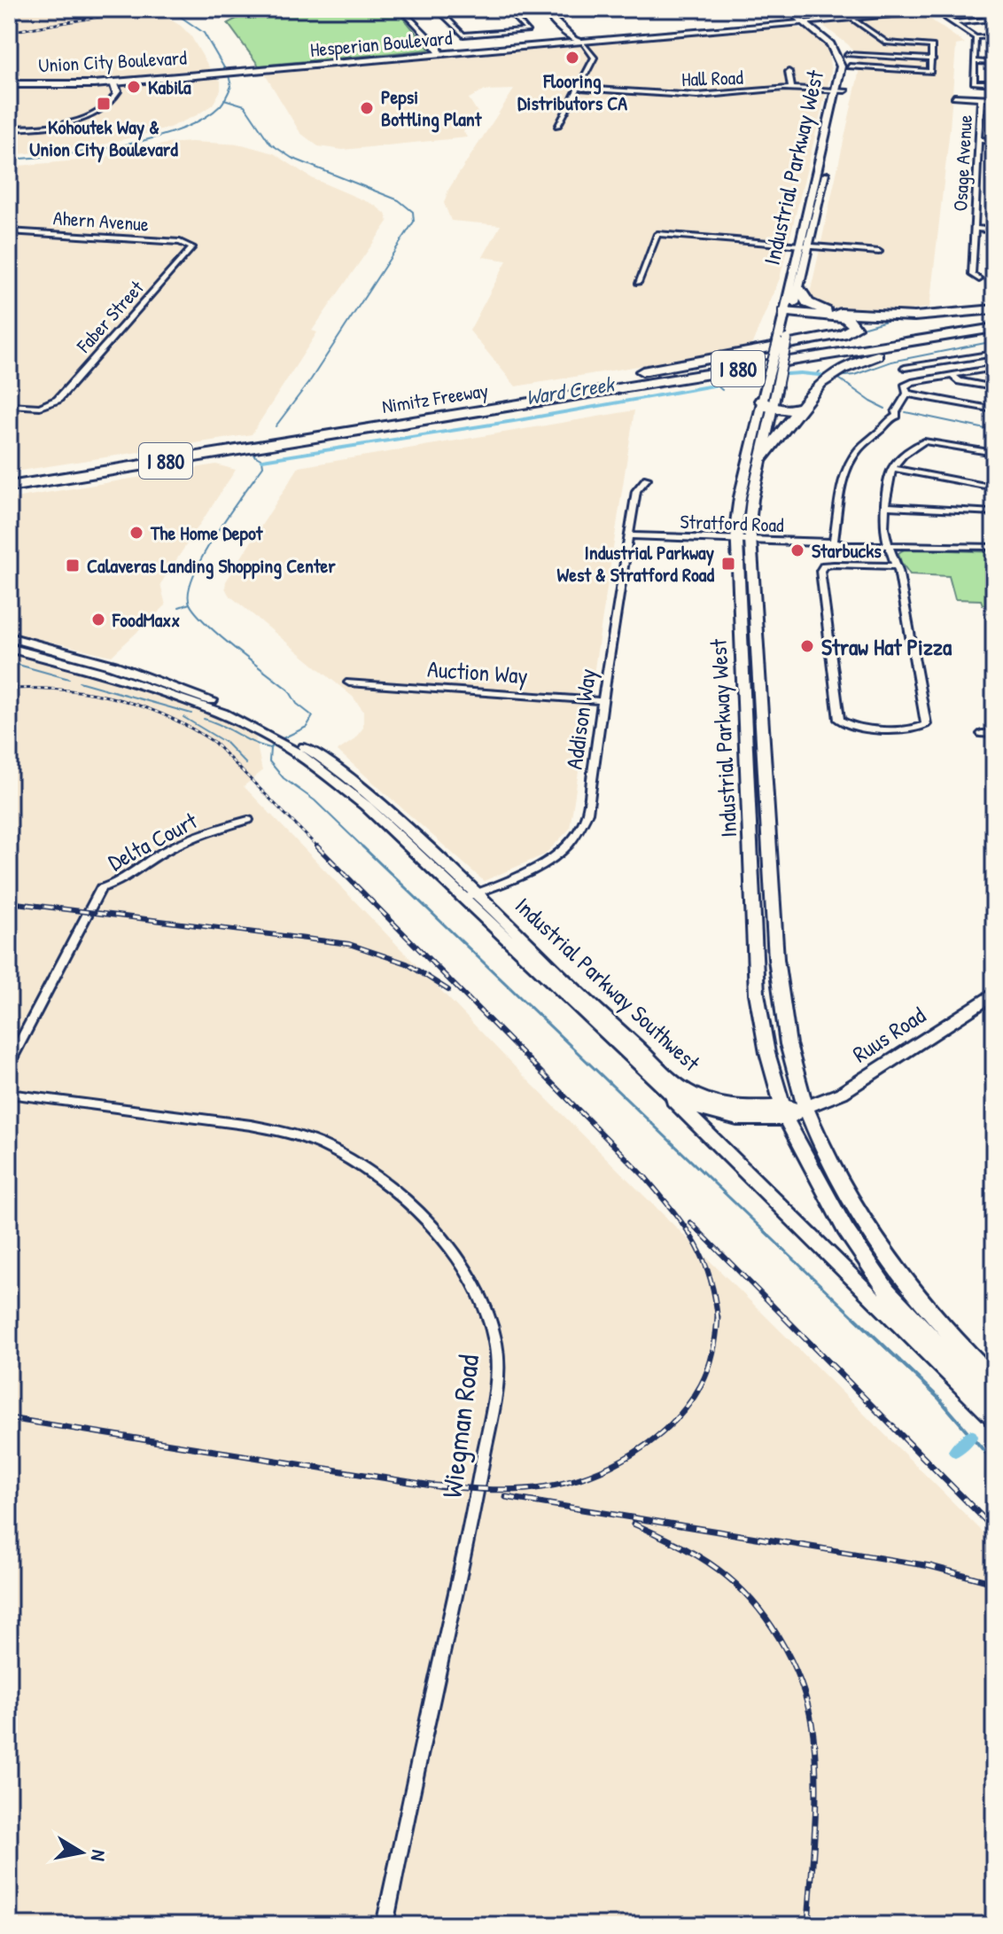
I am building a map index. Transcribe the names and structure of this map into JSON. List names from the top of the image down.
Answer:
{
  "streets": {
    "highway": ["I 880", "Nimitz Freeway"],
    "main road": [
      "Hesperian Boulevard",
      "Union City Boulevard",
      "Industrial Parkway West",
      "Industrial Parkway Southwest",
      "Ruus Road"
    ],
    "street": [
      "Hall Road",
      "Osage Avenue",
      "Ahern Avenue",
      "Faber Street",
      "Stratford Road",
      "Auction Way",
      "Addison Way",
      "Delta Court",
      "Wiegman Road"
    ]
  },
  "crossings": [
    ["Hesperian Boulevard", "Union City Boulevard"],
    ["Hesperian Boulevard", "Industrial Parkway West"],
    ["Hall Road", "Industrial Parkway West"],
    ["Industrial Parkway West", "Stratford Road"],
    ["Industrial Parkway West", "Industrial Parkway Southwest"],
    ["Industrial Parkway West", "Ruus Road"],
    ["Ahern Avenue", "Faber Street"],
    ["Stratford Road", "Addison Way"],
    ["Auction Way", "Addison Way"],
    ["Addison Way", "Industrial Parkway Southwest"],
    ["Industrial Parkway Southwest", "Ruus Road"]
  ],
  "water": ["Ward Creek"],
  "places": {
    "other": [
      "Flooring Distributors CA",
      "Kabila",
      "Pepsi Bottling Plant",
      "The Home Depot",
      "Starbucks",
      "FoodMaxx",
      "Straw Hat Pizza"
    ],
    "transit": ["Kohoutek Way & Union City Boulevard", "Industrial Parkway West & Stratford Road", "Calaveras Landing Shopping Center"]
  },
  "north": "right"
}
